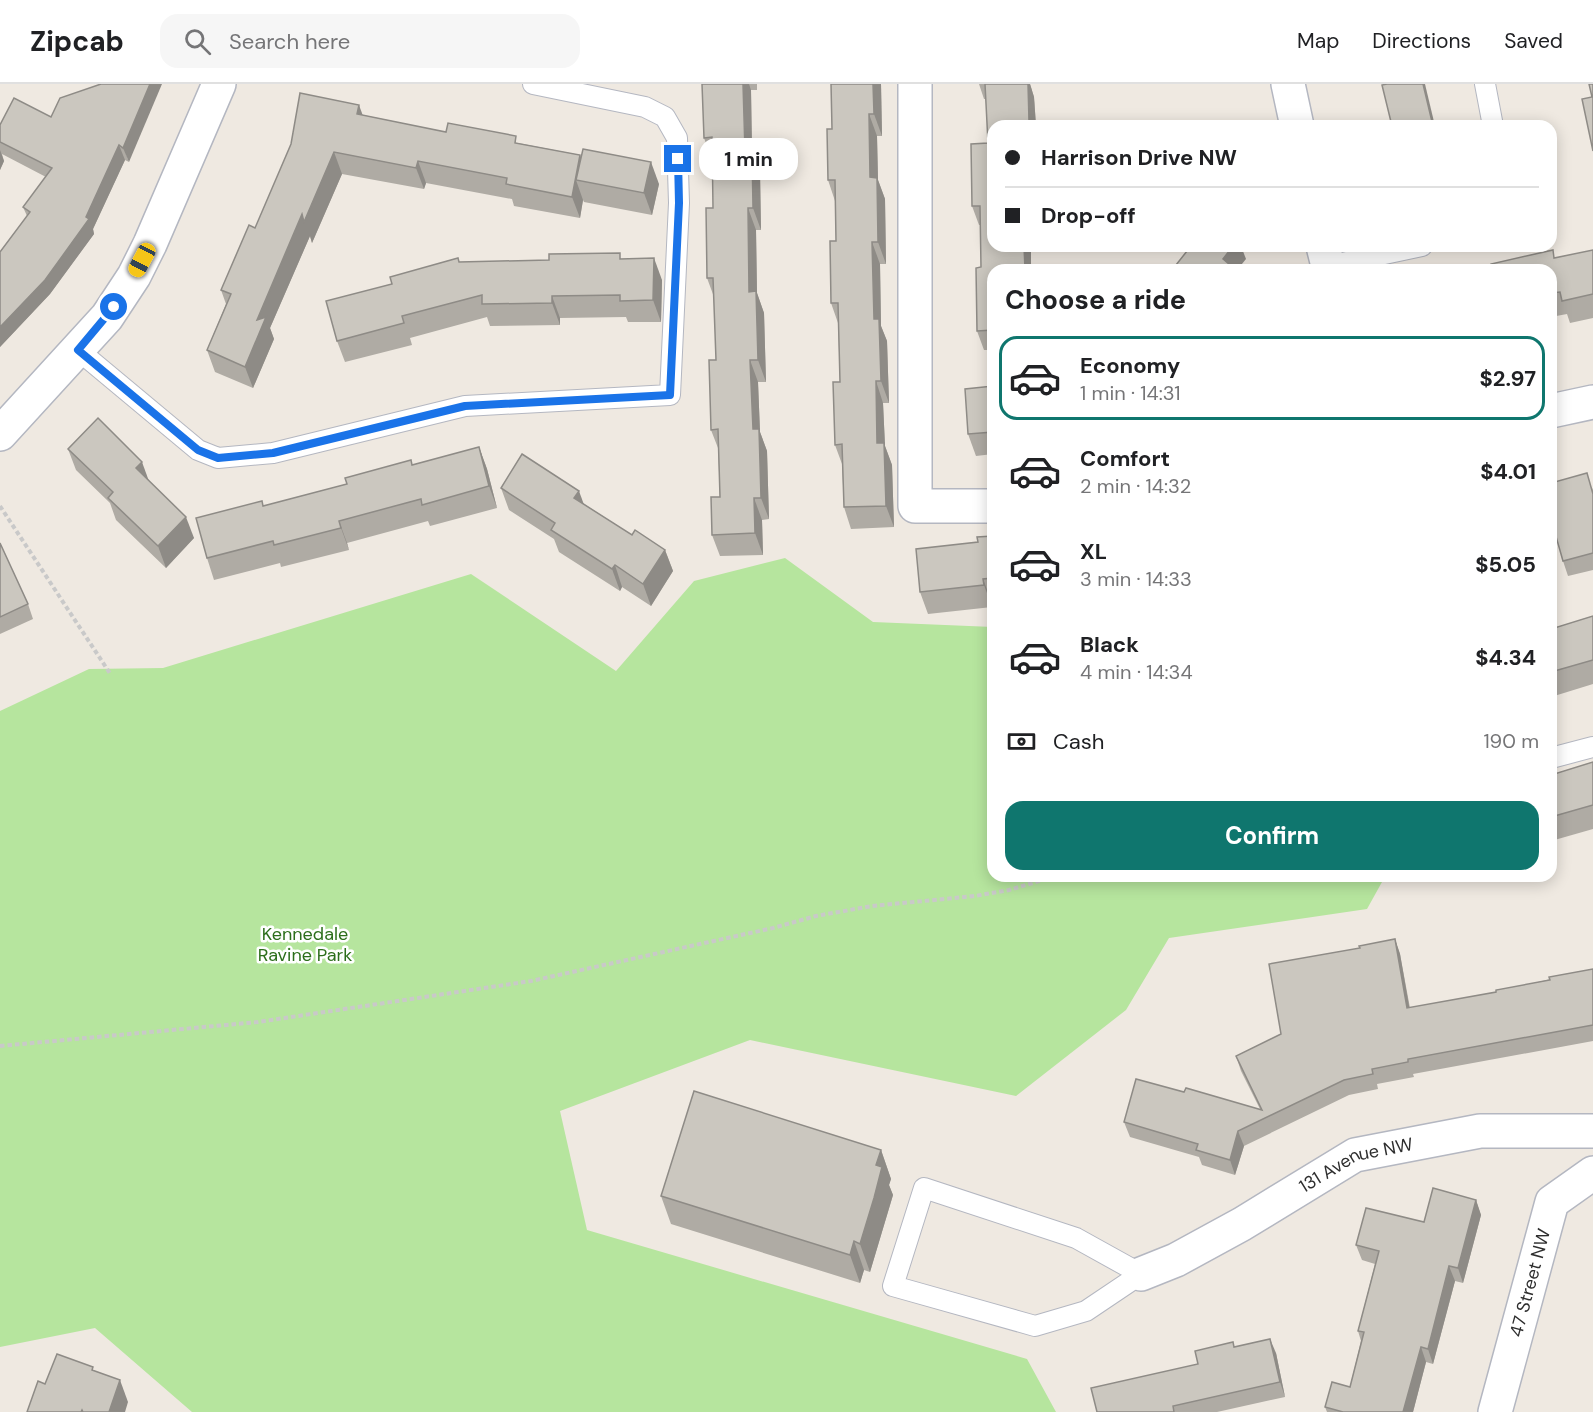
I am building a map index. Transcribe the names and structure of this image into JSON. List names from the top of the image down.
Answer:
{
  "streets": {
    "street": ["131 Avenue NW", "47 Street NW"]
  },
  "parks": ["Kennedale Ravine Park"],
  "page": {
    "header": "Zipcab",
    "search": "Search here",
    "nav": ["Map", "Directions", "Saved"],
    "banner": ["Harrison Drive NW", "Drop-off"],
    "bubble": "1 min",
    "heading": "Choose a ride",
    "list": [
      {
        "name": "Economy",
        "note": "1 min · 14:31",
        "value": "$2.97"
      },
      {
        "name": "Comfort",
        "note": "2 min · 14:32",
        "value": "$4.01"
      },
      {
        "name": "XL",
        "note": "3 min · 14:33",
        "value": "$5.05"
      },
      {
        "name": "Black",
        "note": "4 min · 14:34",
        "value": "$4.34"
      }
    ],
    "pay": ["Cash", "190 m"],
    "buttons": "Confirm"
  }
}
